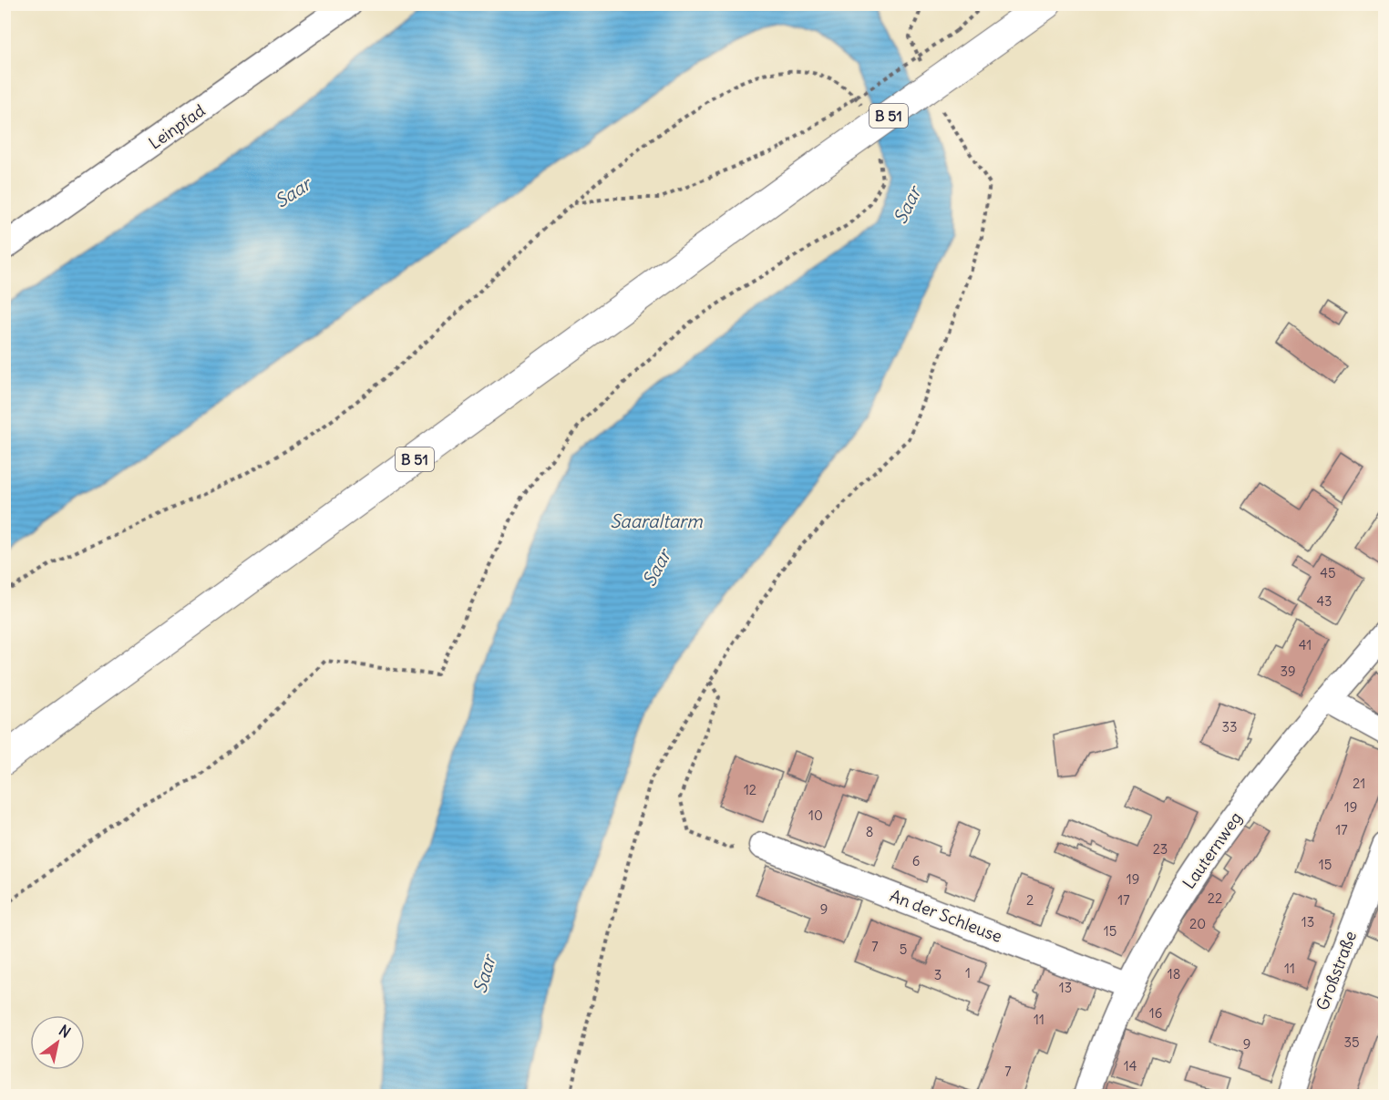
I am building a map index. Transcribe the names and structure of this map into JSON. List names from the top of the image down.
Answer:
{
  "streets": {
    "main road": ["B 51"],
    "street": [
      "Leinpfad",
      "Lauternweg",
      "An der Schleuse",
      "Großstraße"
    ]
  },
  "crossings": [
    ["Lauternweg", "An der Schleuse"]
  ],
  "water": ["Saar", "Saaraltarm"],
  "house_numbers": [
    "45",
    "43",
    "41",
    "39",
    "33",
    "21",
    "12",
    "19",
    "10",
    "17",
    "8",
    "23",
    "6",
    "15",
    "19",
    "22",
    "2",
    "17",
    "9",
    "13",
    "20",
    "15",
    "7",
    "5",
    "11",
    "1",
    "18",
    "3",
    "13",
    "16",
    "11",
    "35",
    "9",
    "14",
    "7"
  ],
  "north": "top right"
}
